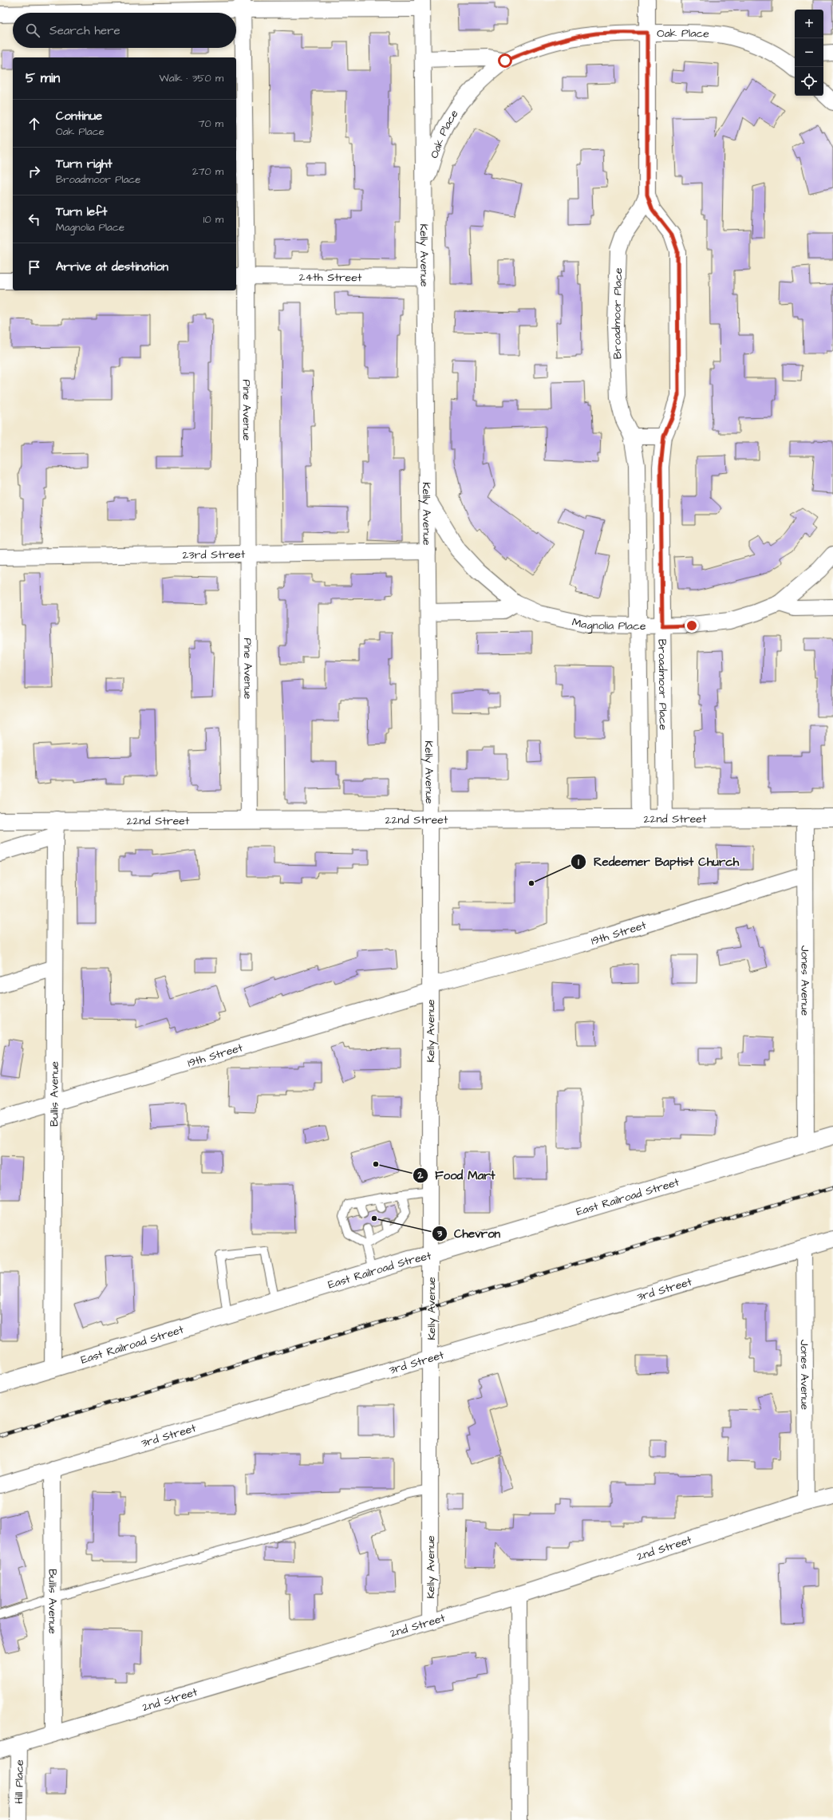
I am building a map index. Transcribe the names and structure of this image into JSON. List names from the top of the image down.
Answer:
{
  "streets": {
    "street": [
      "Oak Place",
      "Kelly Avenue",
      "24th Street",
      "Broadmoor Place",
      "Pine Avenue",
      "23rd Street",
      "Magnolia Place",
      "22nd Street",
      "19th Street",
      "Jones Avenue",
      "Bullis Avenue",
      "East Railroad Street",
      "3rd Street",
      "2nd Street",
      "Hill Place"
    ]
  },
  "crossings": [
    ["Oak Place", "Kelly Avenue"],
    ["Oak Place", "Broadmoor Place"],
    ["Kelly Avenue", "24th Street"],
    ["Kelly Avenue", "23rd Street"],
    ["Kelly Avenue", "Magnolia Place"],
    ["Kelly Avenue", "22nd Street"],
    ["Kelly Avenue", "19th Street"],
    ["Kelly Avenue", "East Railroad Street"],
    ["Kelly Avenue", "3rd Street"],
    ["Kelly Avenue", "2nd Street"],
    ["24th Street", "Pine Avenue"],
    ["Broadmoor Place", "Magnolia Place"],
    ["Broadmoor Place", "22nd Street"],
    ["Pine Avenue", "23rd Street"],
    ["Pine Avenue", "22nd Street"],
    ["22nd Street", "Jones Avenue"],
    ["22nd Street", "Bullis Avenue"],
    ["19th Street", "Jones Avenue"],
    ["19th Street", "Bullis Avenue"],
    ["Jones Avenue", "East Railroad Street"],
    ["Jones Avenue", "3rd Street"],
    ["Jones Avenue", "2nd Street"],
    ["Bullis Avenue", "East Railroad Street"],
    ["Bullis Avenue", "3rd Street"],
    ["Bullis Avenue", "2nd Street"],
    ["2nd Street", "Hill Place"]
  ],
  "places": ["Redeemer Baptist Church", "Food Mart", "Chevron"],
  "page": {
    "map_buttons": ["+", "−"],
    "search": "Search here",
    "heading": ["5 min", "Walk · 350 m"],
    "list": [
      ["Continue", "Oak Place", "70 m"],
      ["Turn right", "Broadmoor Place", "270 m"],
      ["Turn left", "Magnolia Place", "10 m"],
      "Arrive at destination"
    ]
  }
}
